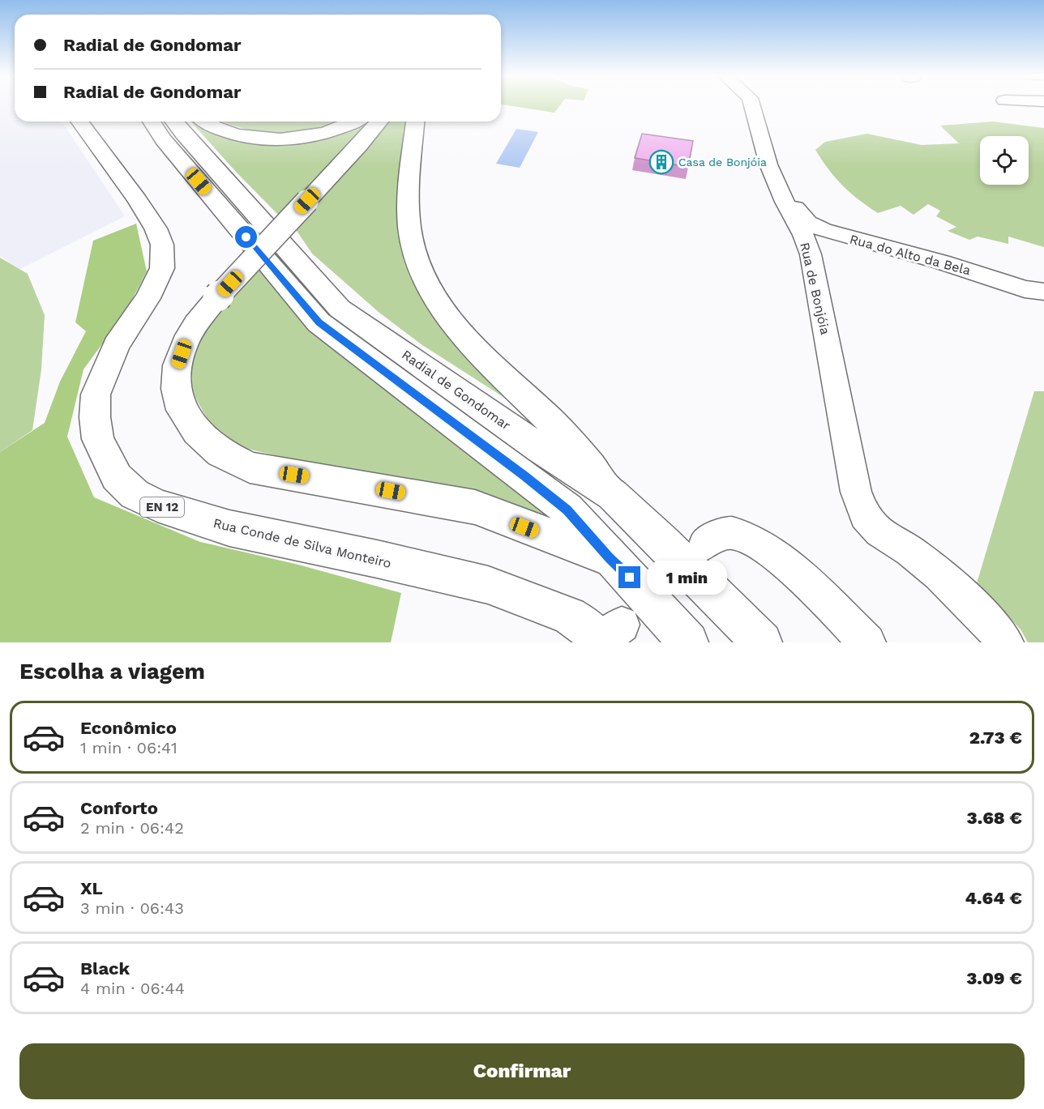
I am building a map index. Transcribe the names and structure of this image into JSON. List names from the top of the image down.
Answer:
{
  "streets": {
    "main road": ["Radial de Gondomar", "EN 12", "Rua Conde de Silva Monteiro"],
    "street": ["Rua do Alto da Bela", "Rua de Bonjóia"]
  },
  "crossings": [
    ["Rua do Alto da Bela", "Rua de Bonjóia"]
  ],
  "places": {
    "building": ["Casa de Bonjóia"]
  },
  "page": {
    "banner": ["Radial de Gondomar", "Radial de Gondomar"],
    "bubble": "1 min",
    "heading": "Escolha a viagem",
    "list": [
      {
        "name": "Econômico",
        "note": "1 min · 06:41",
        "value": "2.73 €"
      },
      {
        "name": "Conforto",
        "note": "2 min · 06:42",
        "value": "3.68 €"
      },
      {
        "name": "XL",
        "note": "3 min · 06:43",
        "value": "4.64 €"
      },
      {
        "name": "Black",
        "note": "4 min · 06:44",
        "value": "3.09 €"
      }
    ],
    "buttons": "Confirmar"
  }
}
